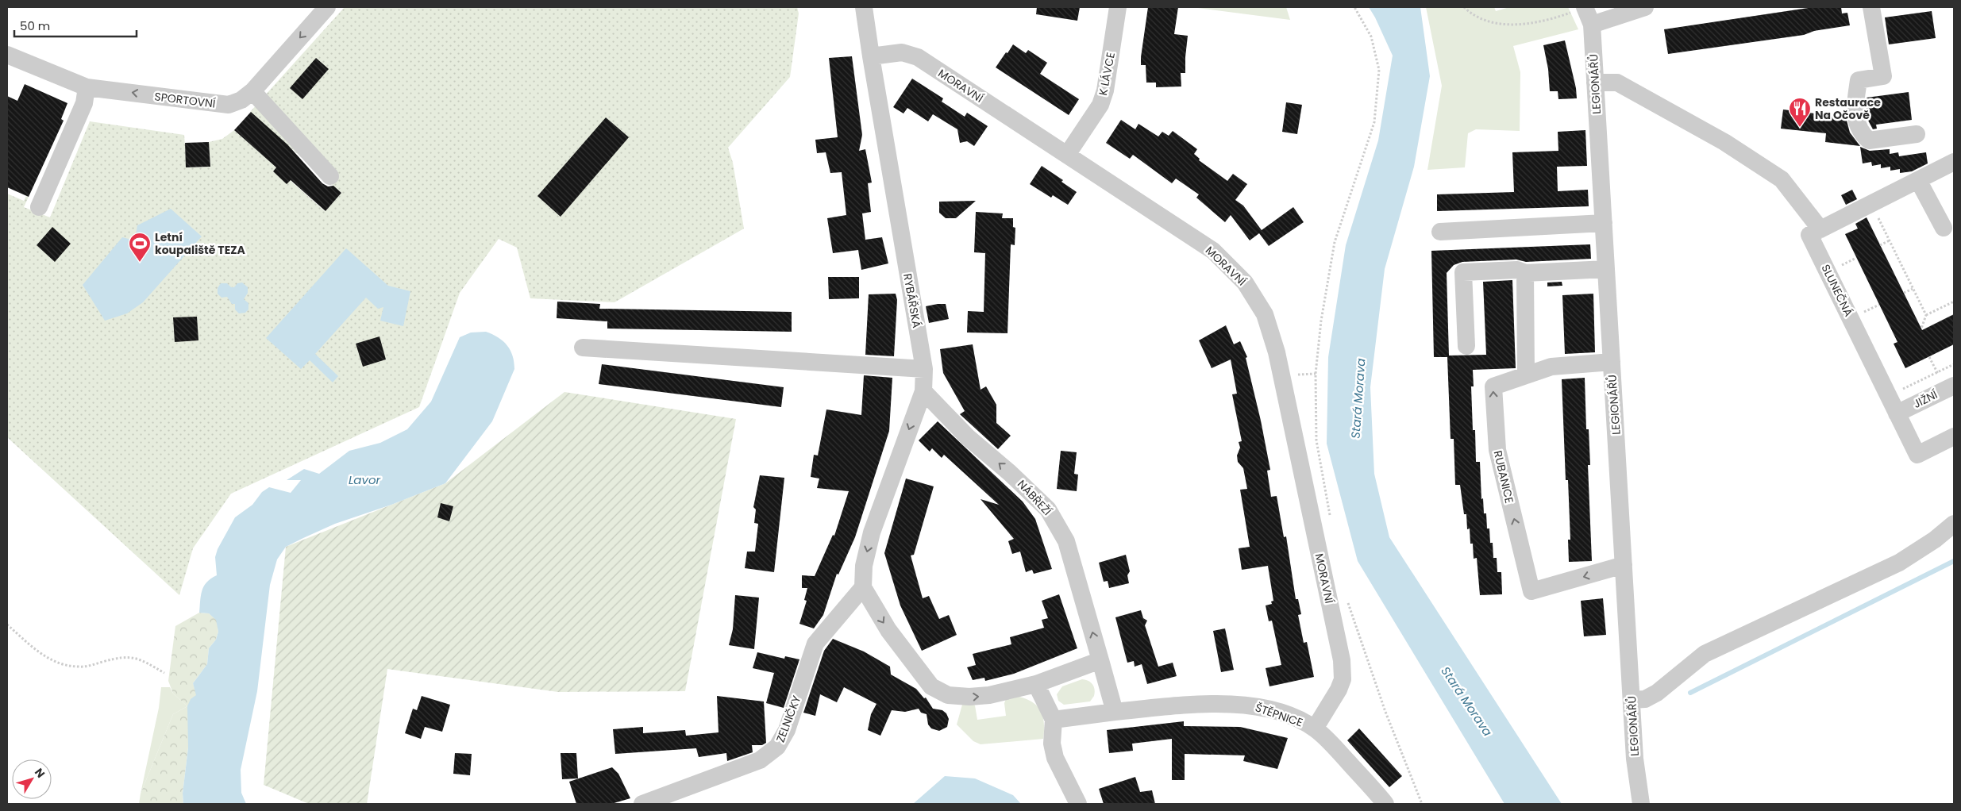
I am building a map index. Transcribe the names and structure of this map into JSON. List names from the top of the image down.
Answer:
{
  "streets": {
    "street": [
      "K LÁVCE",
      "LEGIONÁŘŮ",
      "MORAVNÍ",
      "SPORTOVNÍ",
      "SLUNEČNÁ",
      "RYBÁŘSKÁ",
      "JIŽNÍ",
      "RUBANICE",
      "NÁBŘEŽÍ",
      "ŠTĚPNICE",
      "ZELNIČKY"
    ]
  },
  "crossings": [
    ["K LÁVCE", "MORAVNÍ"],
    ["LEGIONÁŘŮ", "RUBANICE"],
    ["MORAVNÍ", "RYBÁŘSKÁ"],
    ["MORAVNÍ", "ŠTĚPNICE"],
    ["SLUNEČNÁ", "JIŽNÍ"],
    ["RYBÁŘSKÁ", "NÁBŘEŽÍ"],
    ["RYBÁŘSKÁ", "ZELNIČKY"],
    ["NÁBŘEŽÍ", "ŠTĚPNICE"]
  ],
  "one_way": ["SPORTOVNÍ", "NÁBŘEŽÍ"],
  "water": ["Stará Morava", "Lavor"],
  "places": {
    "restaurant": ["Restaurace Na Očově"],
    "sports": ["Letní koupaliště TEZA"]
  },
  "scale_bar": "50 m",
  "north": "top right"
}
